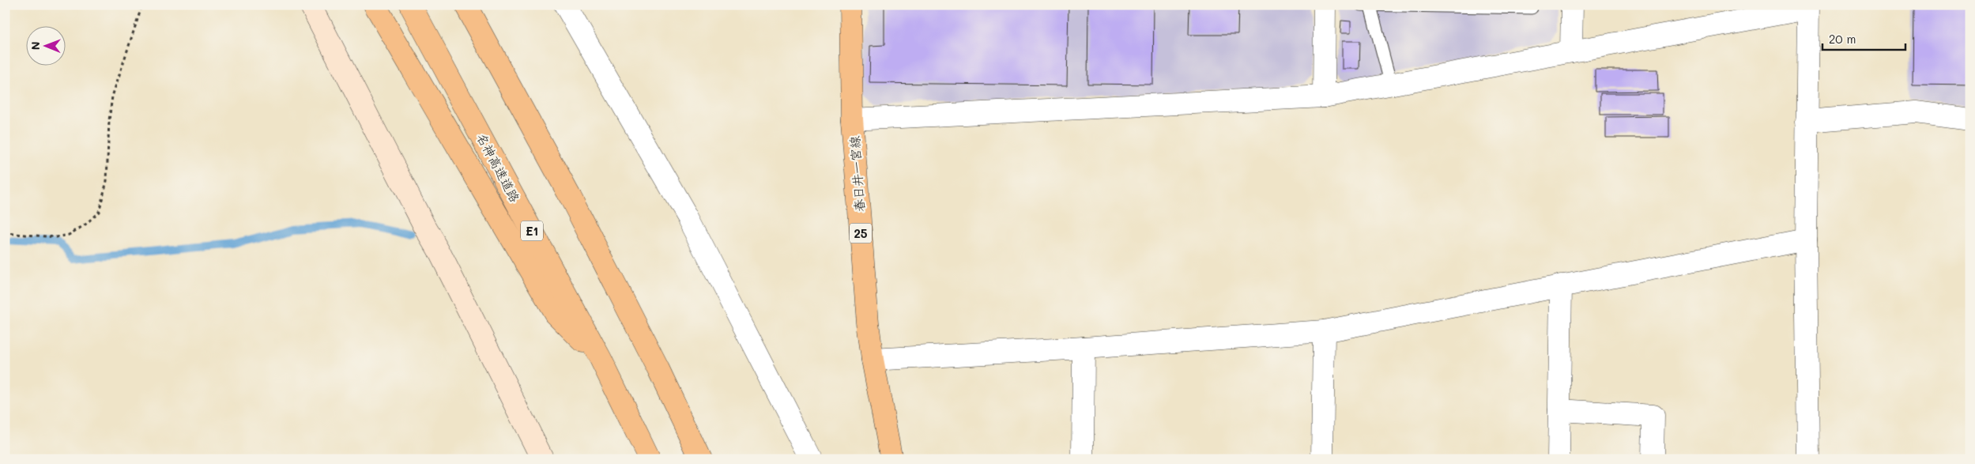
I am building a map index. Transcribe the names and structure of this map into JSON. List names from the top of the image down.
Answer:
{
  "streets": {
    "main road": [
      "名神高速道路",
      "春日井一宮線",
      "E1",
      "25"
    ]
  },
  "scale_bar": "20 m",
  "north": "left"
}
